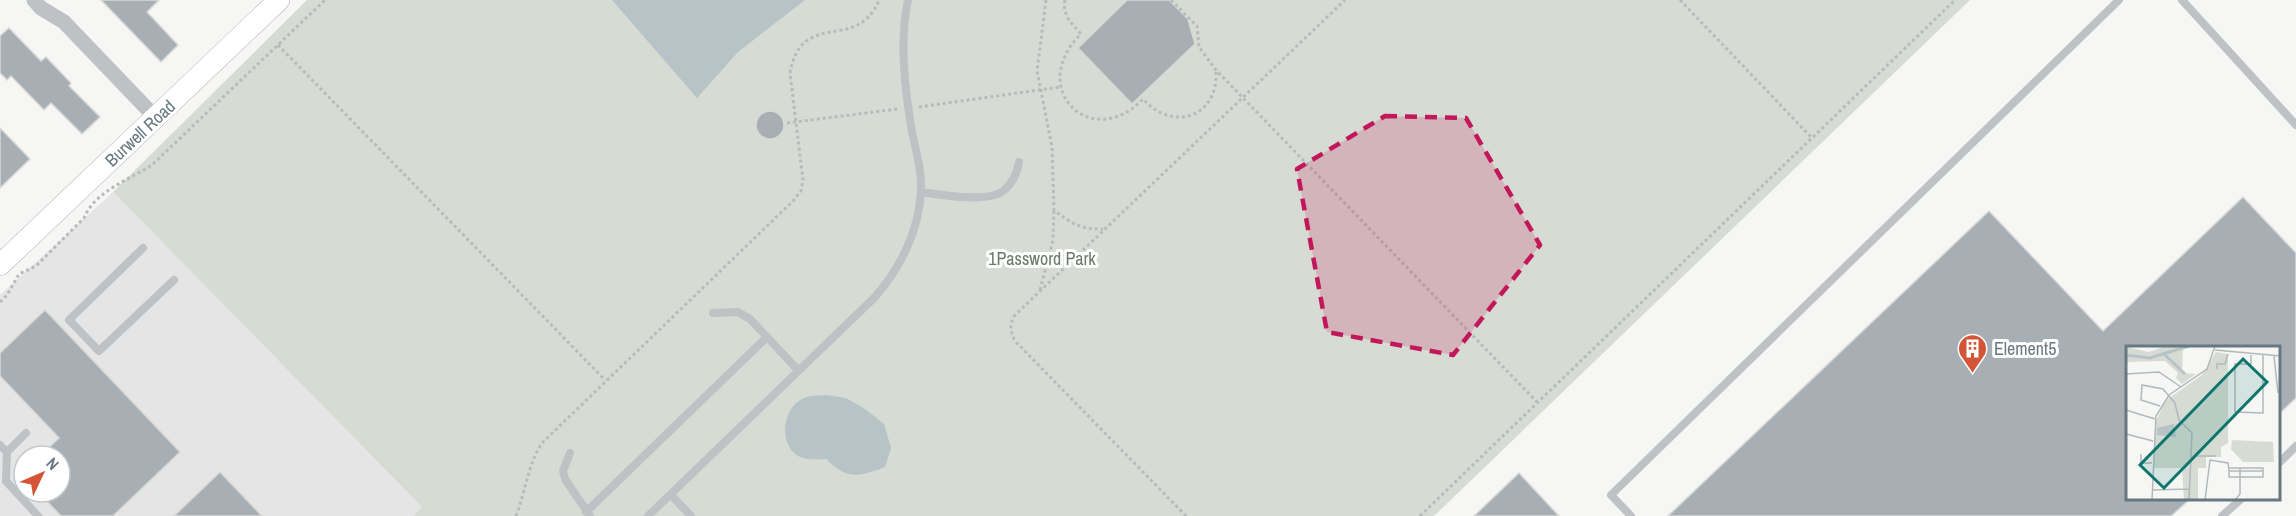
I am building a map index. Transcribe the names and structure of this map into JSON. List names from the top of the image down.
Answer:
{
  "streets": {
    "main road": ["Burwell Road"]
  },
  "parks": ["1Password Park"],
  "places": {
    "building": ["Element5"]
  },
  "north": "top right"
}
